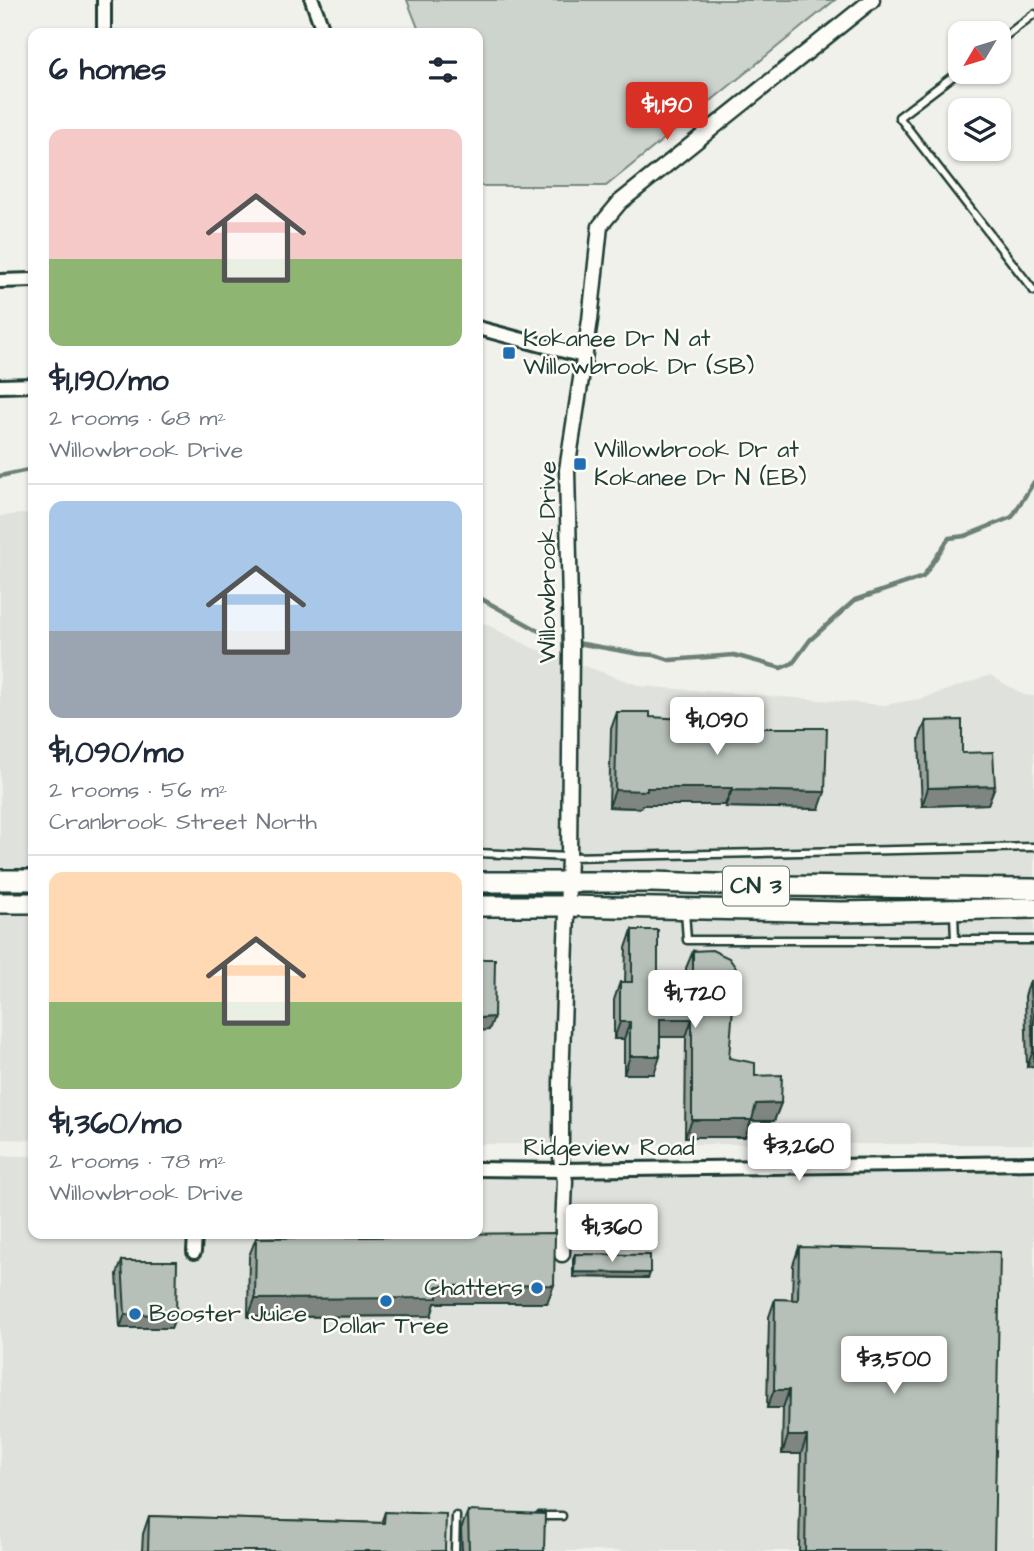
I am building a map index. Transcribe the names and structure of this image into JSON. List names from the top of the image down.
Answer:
{
  "streets": {
    "highway": ["CN 3"],
    "street": ["Willowbrook Drive", "Ridgeview Road"]
  },
  "crossings": [
    ["Willowbrook Drive", "CN 3"],
    ["Willowbrook Drive", "Ridgeview Road"]
  ],
  "places": {
    "transit": ["Kokanee Dr N at Willowbrook Dr (SB)", "Willowbrook Dr at Kokanee Dr N (EB)"],
    "other": ["Chatters", "Dollar Tree", "Booster Juice"]
  },
  "north": "bottom left",
  "page": {
    "heading": "6 homes",
    "price": [
      "$1,190",
      "$1,090",
      "$1,720",
      "$3,260",
      "$1,360",
      "$3,500"
    ],
    "list": [
      {
        "name": "$1,190/mo",
        "note": "2 rooms · 68 m² · Willowbrook Drive"
      },
      {
        "name": "$1,090/mo",
        "note": "2 rooms · 56 m² · Cranbrook Street North"
      },
      {
        "name": "$1,360/mo",
        "note": "2 rooms · 78 m² · Willowbrook Drive"
      }
    ]
  }
}
